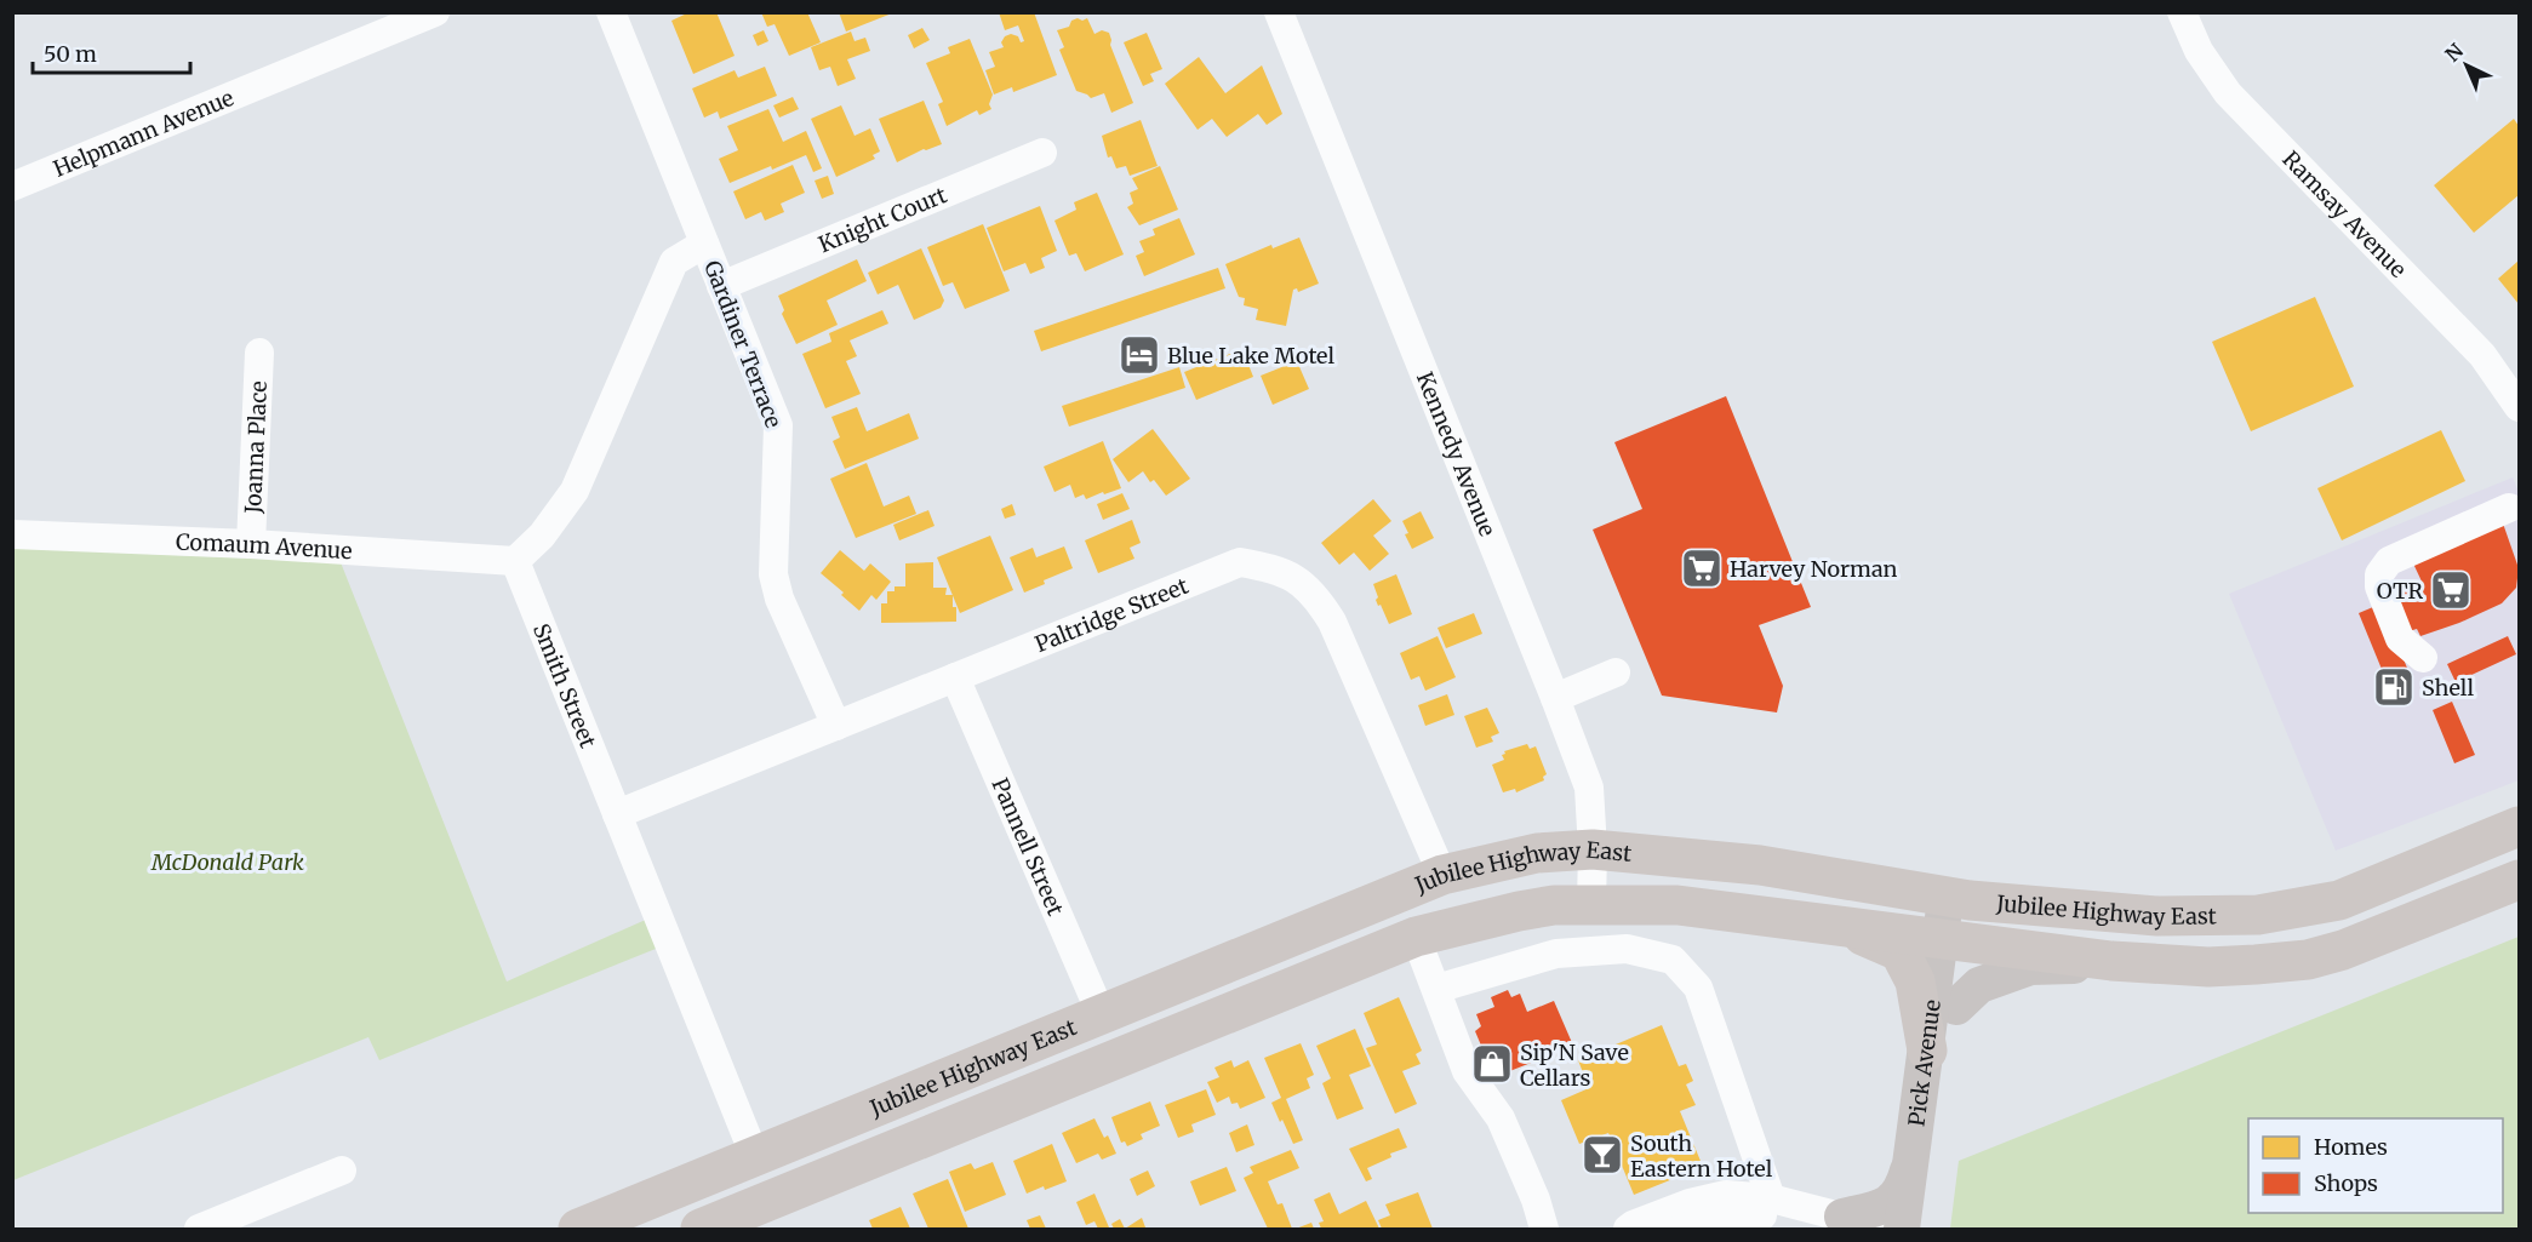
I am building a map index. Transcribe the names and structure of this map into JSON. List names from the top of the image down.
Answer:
{
  "streets": {
    "highway": ["Jubilee Highway East"],
    "main road": ["Pick Avenue"],
    "street": [
      "Helpmann Avenue",
      "Ramsay Avenue",
      "Knight Court",
      "Gardiner Terrace",
      "Joanna Place",
      "Kennedy Avenue",
      "Comaum Avenue",
      "Paltridge Street",
      "Smith Street",
      "Pannell Street"
    ]
  },
  "crossings": [
    ["Knight Court", "Gardiner Terrace"],
    ["Gardiner Terrace", "Paltridge Street"],
    ["Joanna Place", "Comaum Avenue"],
    ["Kennedy Avenue", "Jubilee Highway East"],
    ["Comaum Avenue", "Smith Street"],
    ["Paltridge Street", "Smith Street"],
    ["Paltridge Street", "Pannell Street"],
    ["Paltridge Street", "Jubilee Highway East"],
    ["Smith Street", "Jubilee Highway East"],
    ["Pannell Street", "Jubilee Highway East"],
    ["Jubilee Highway East", "Pick Avenue"]
  ],
  "parks": ["McDonald Park"],
  "places": {
    "hotel": ["Blue Lake Motel"],
    "supermarket": ["Harvey Norman", "OTR"],
    "fuel station": ["Shell"],
    "shop": ["Sip'N Save Cellars"],
    "bar": ["South Eastern Hotel"]
  },
  "legend": ["Homes", "Shops"],
  "scale_bar": "50 m",
  "north": "top left"
}
